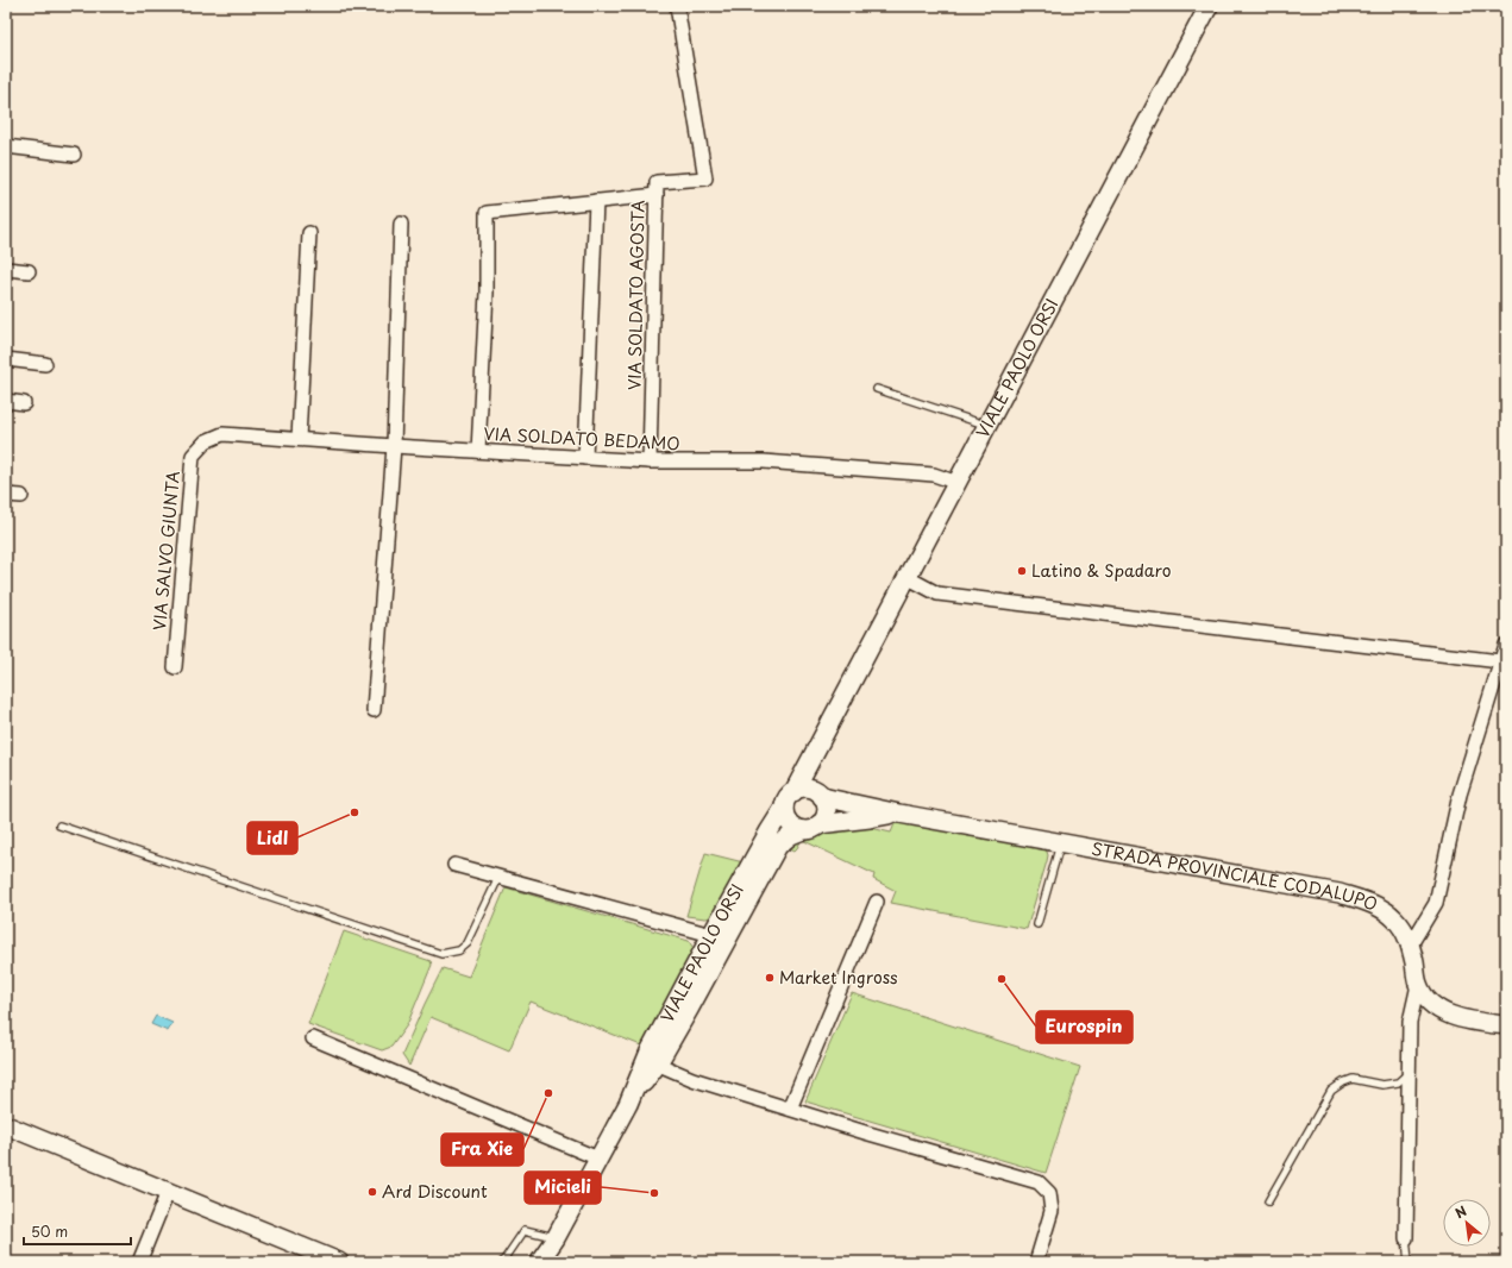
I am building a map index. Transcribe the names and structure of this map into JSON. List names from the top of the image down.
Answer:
{
  "streets": {
    "main road": ["VIALE PAOLO ORSI", "STRADA PROVINCIALE CODALUPO"],
    "street": ["VIA SOLDATO AGOSTA", "VIA SOLDATO BEDAMO", "VIA SALVO GIUNTA"]
  },
  "crossings": [
    ["VIA SOLDATO AGOSTA", "VIA SOLDATO BEDAMO"],
    ["VIALE PAOLO ORSI", "VIA SOLDATO BEDAMO"],
    ["VIALE PAOLO ORSI", "STRADA PROVINCIALE CODALUPO"],
    ["VIA SOLDATO BEDAMO", "VIA SALVO GIUNTA"]
  ],
  "places": [
    "Latino & Spadaro",
    "Lidl",
    "Market Ingross",
    "Eurospin",
    "Fra Xie",
    "Ard Discount",
    "Micieli"
  ],
  "scale_bar": "50 m",
  "north": "top left"
}
